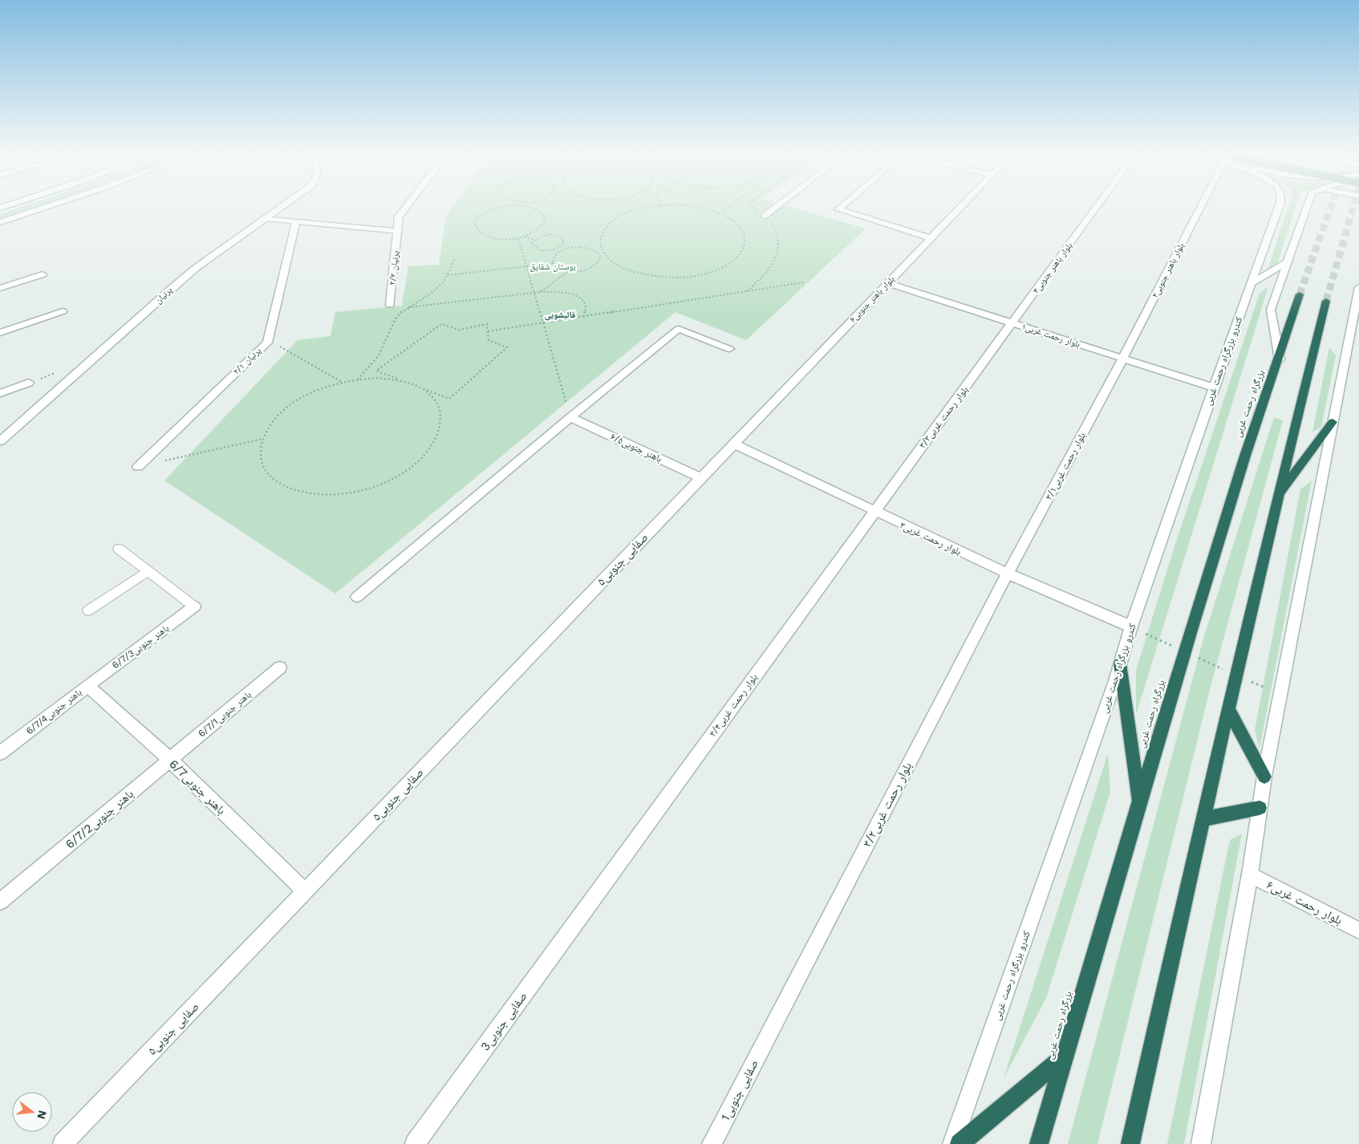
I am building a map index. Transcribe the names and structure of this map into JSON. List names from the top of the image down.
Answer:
{
  "streets": {
    "highway": ["بزرگراه رحمت غربی"],
    "street": [
      "پرنیان ۲/۳",
      "بلوار باهنر جنوبی۴",
      "بلوار باهنر جنوبی۲",
      "پرنیان",
      "بلوار باهنر جنوبی۶",
      "بلوار رحمت غربی۱",
      "پرنیان ۲/۱",
      "کندرو بزرگراه رحمت غربی",
      "بلوار رحمت غربی۳/۳",
      "باهنر جنوبی۶/۵",
      "بلوار رحمت غربی۳/۱",
      "بلوار رحمت غربی۳",
      "صفایی جنوبی۵",
      "6/7/3باهنر جنوبی",
      "بلوار رحمت غربی۳/۴",
      "6/7/4باهنر جنوبی",
      "6/7/1باهنر جنوبی",
      "6/7باهنر جنوبی",
      "بلوار رحمت غربی۳/۲",
      "6/7/2باهنر جنوبی",
      "بلوار رحمت غربی۶",
      "3صفایی جنوبی",
      "1صفایی جنوبی"
    ]
  },
  "crossings": [
    ["بلوار باهنر جنوبی۴", "بلوار رحمت غربی۱"],
    ["بلوار باهنر جنوبی۴", "بلوار رحمت غربی۳/۳"],
    ["بلوار باهنر جنوبی۲", "بلوار رحمت غربی۱"],
    ["بلوار باهنر جنوبی۲", "بلوار رحمت غربی۳/۱"],
    ["بلوار باهنر جنوبی۶", "بلوار رحمت غربی۱"],
    ["بلوار باهنر جنوبی۶", "بلوار رحمت غربی۳"],
    ["بلوار باهنر جنوبی۶", "صفایی جنوبی۵"],
    ["بلوار رحمت غربی۱", "کندرو بزرگراه رحمت غربی"],
    ["بلوار رحمت غربی۱", "بلوار رحمت غربی۳/۳"],
    ["بلوار رحمت غربی۱", "بلوار رحمت غربی۳/۱"],
    ["کندرو بزرگراه رحمت غربی", "بلوار رحمت غربی۳"],
    ["بلوار رحمت غربی۳/۳", "بلوار رحمت غربی۳"],
    ["بلوار رحمت غربی۳/۳", "بلوار رحمت غربی۳/۴"],
    ["باهنر جنوبی۶/۵", "صفایی جنوبی۵"],
    ["بلوار رحمت غربی۳/۱", "بلوار رحمت غربی۳"],
    ["بلوار رحمت غربی۳/۱", "بلوار رحمت غربی۳/۲"],
    ["بلوار رحمت غربی۳", "صفایی جنوبی۵"],
    ["بلوار رحمت غربی۳", "بلوار رحمت غربی۳/۴"],
    ["بلوار رحمت غربی۳", "بلوار رحمت غربی۳/۲"],
    ["صفایی جنوبی۵", "6/7باهنر جنوبی"],
    ["6/7/3باهنر جنوبی", "6/7/4باهنر جنوبی"],
    ["6/7/3باهنر جنوبی", "6/7باهنر جنوبی"],
    ["بلوار رحمت غربی۳/۴", "3صفایی جنوبی"],
    ["6/7/4باهنر جنوبی", "6/7باهنر جنوبی"],
    ["6/7/1باهنر جنوبی", "6/7باهنر جنوبی"],
    ["6/7/1باهنر جنوبی", "6/7/2باهنر جنوبی"],
    ["6/7باهنر جنوبی", "6/7/2باهنر جنوبی"],
    ["بلوار رحمت غربی۳/۲", "1صفایی جنوبی"]
  ],
  "districts": ["قالیشویی"],
  "parks": ["بوستان شقایق"],
  "north": "right"
}
